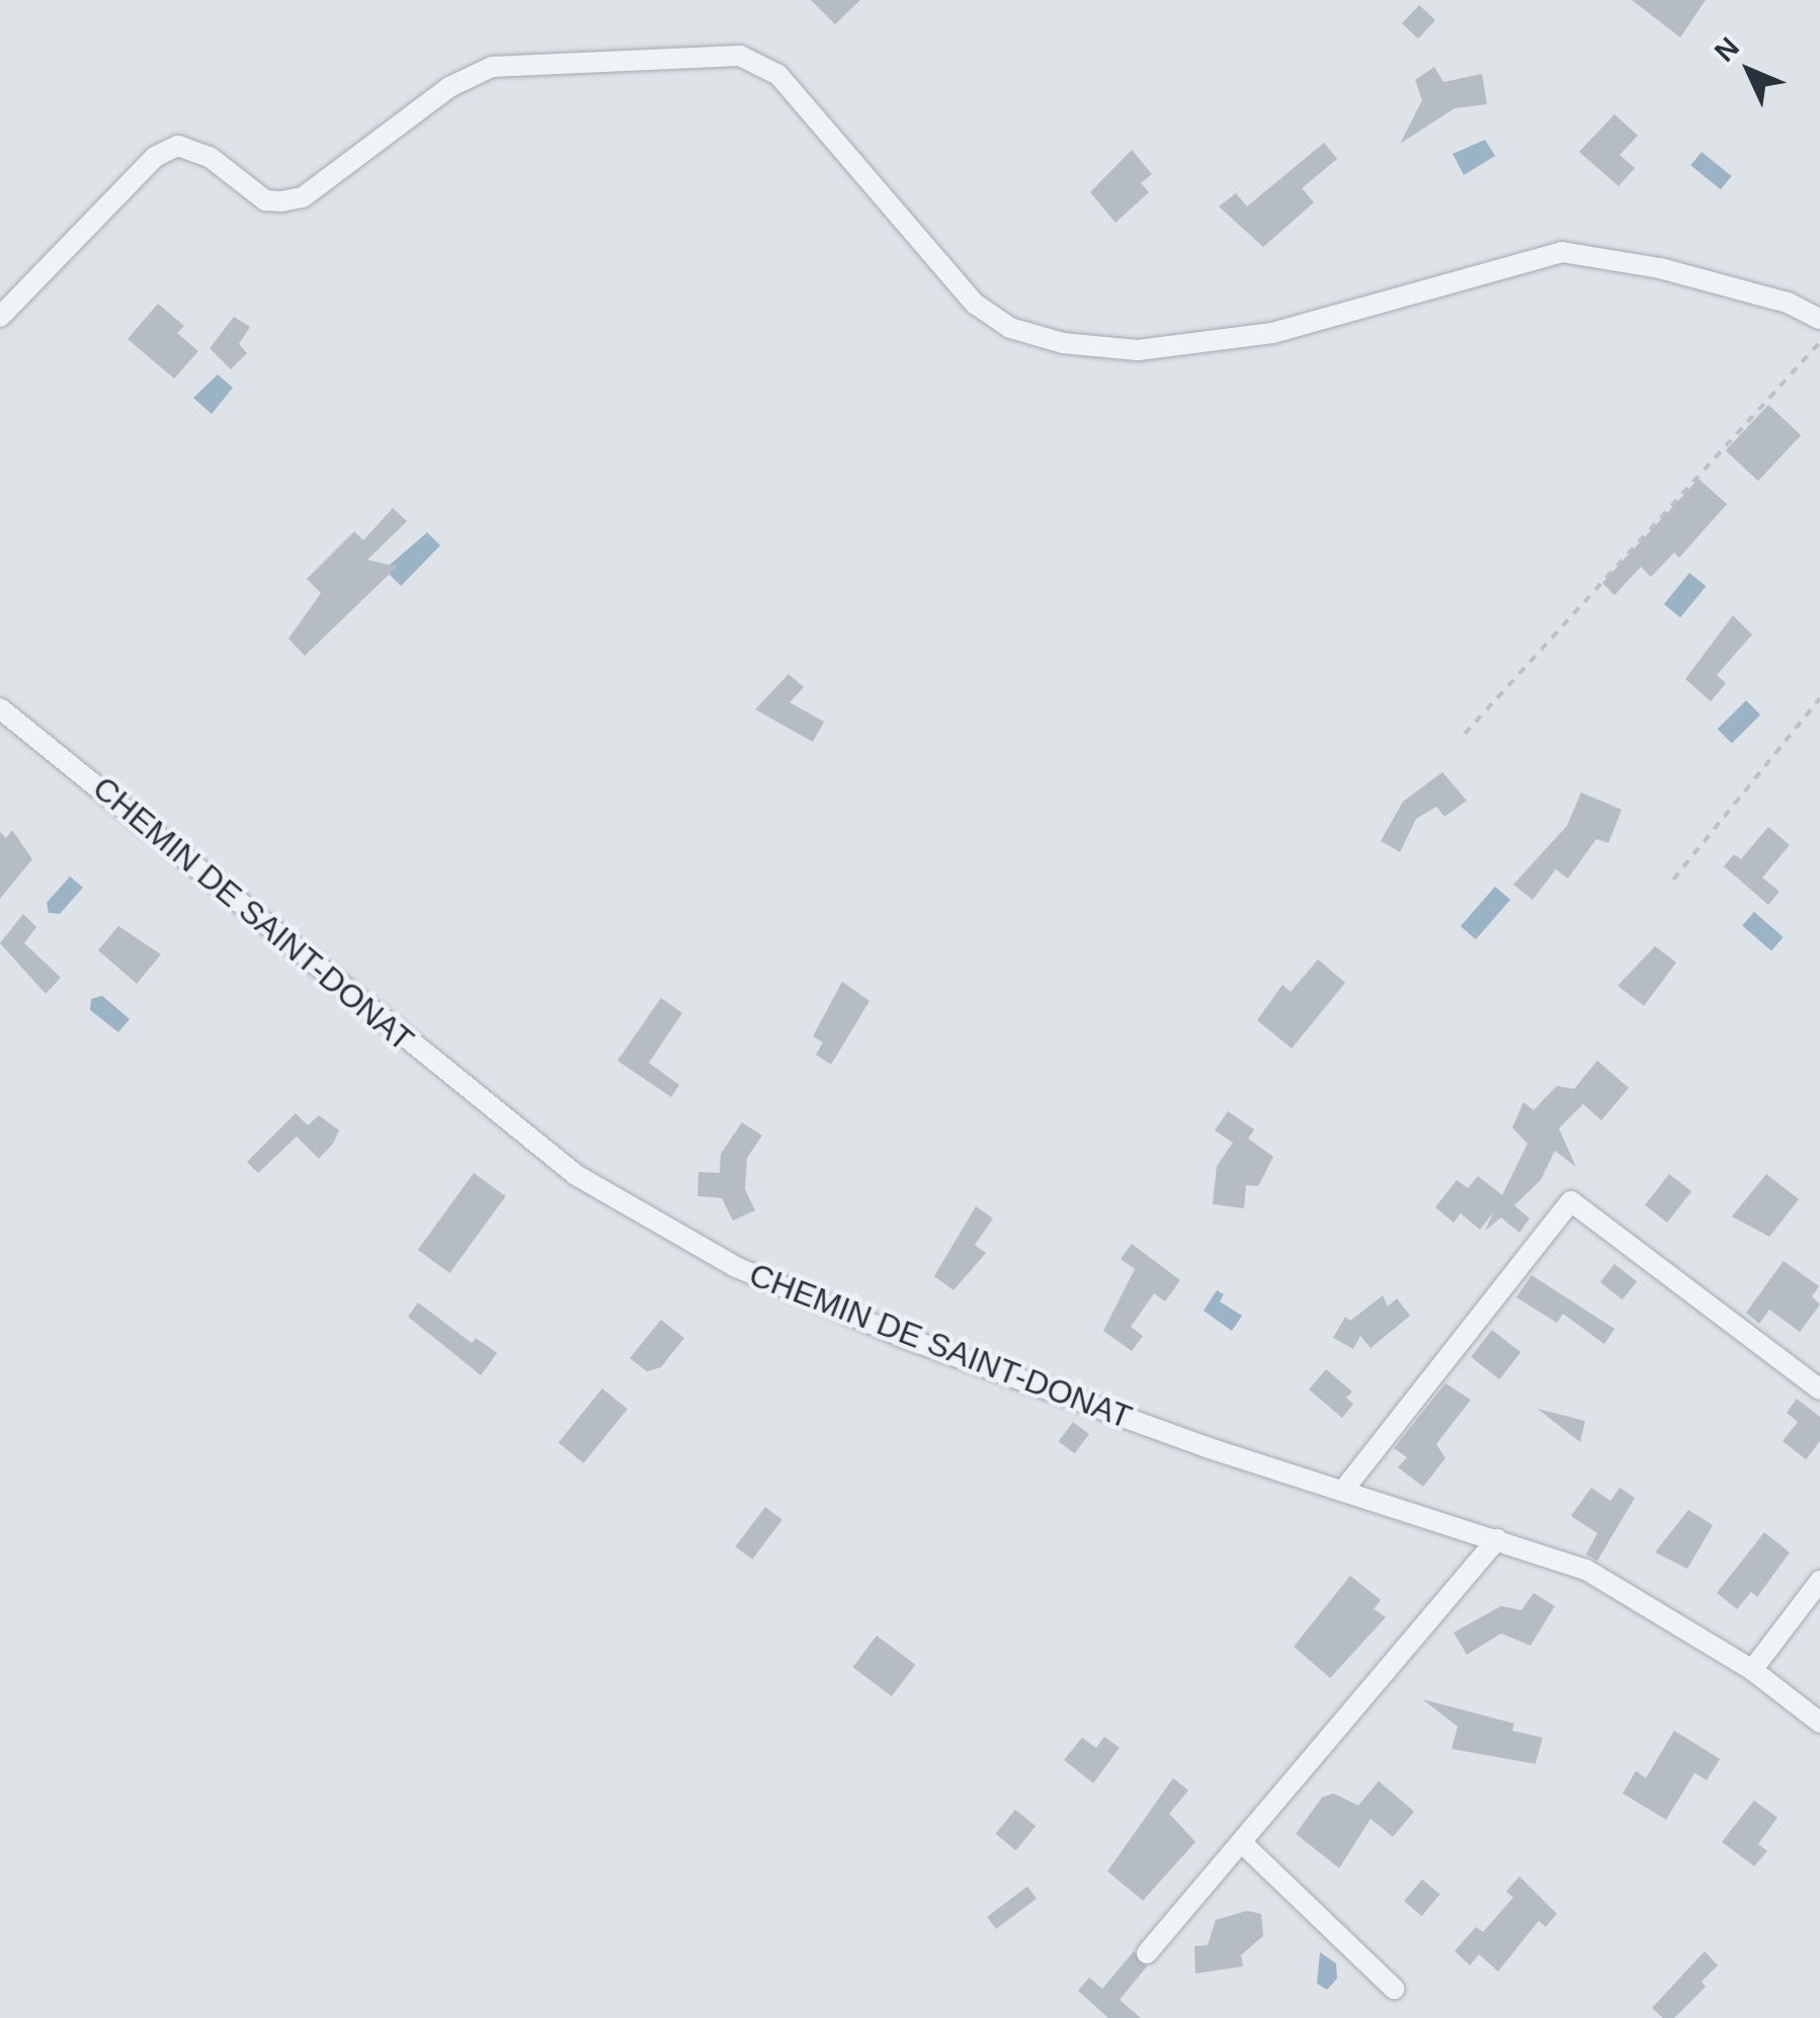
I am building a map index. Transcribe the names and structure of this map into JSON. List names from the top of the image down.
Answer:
{
  "streets": {
    "street": ["CHEMIN DE SAINT-DONAT"]
  },
  "north": "top left"
}
